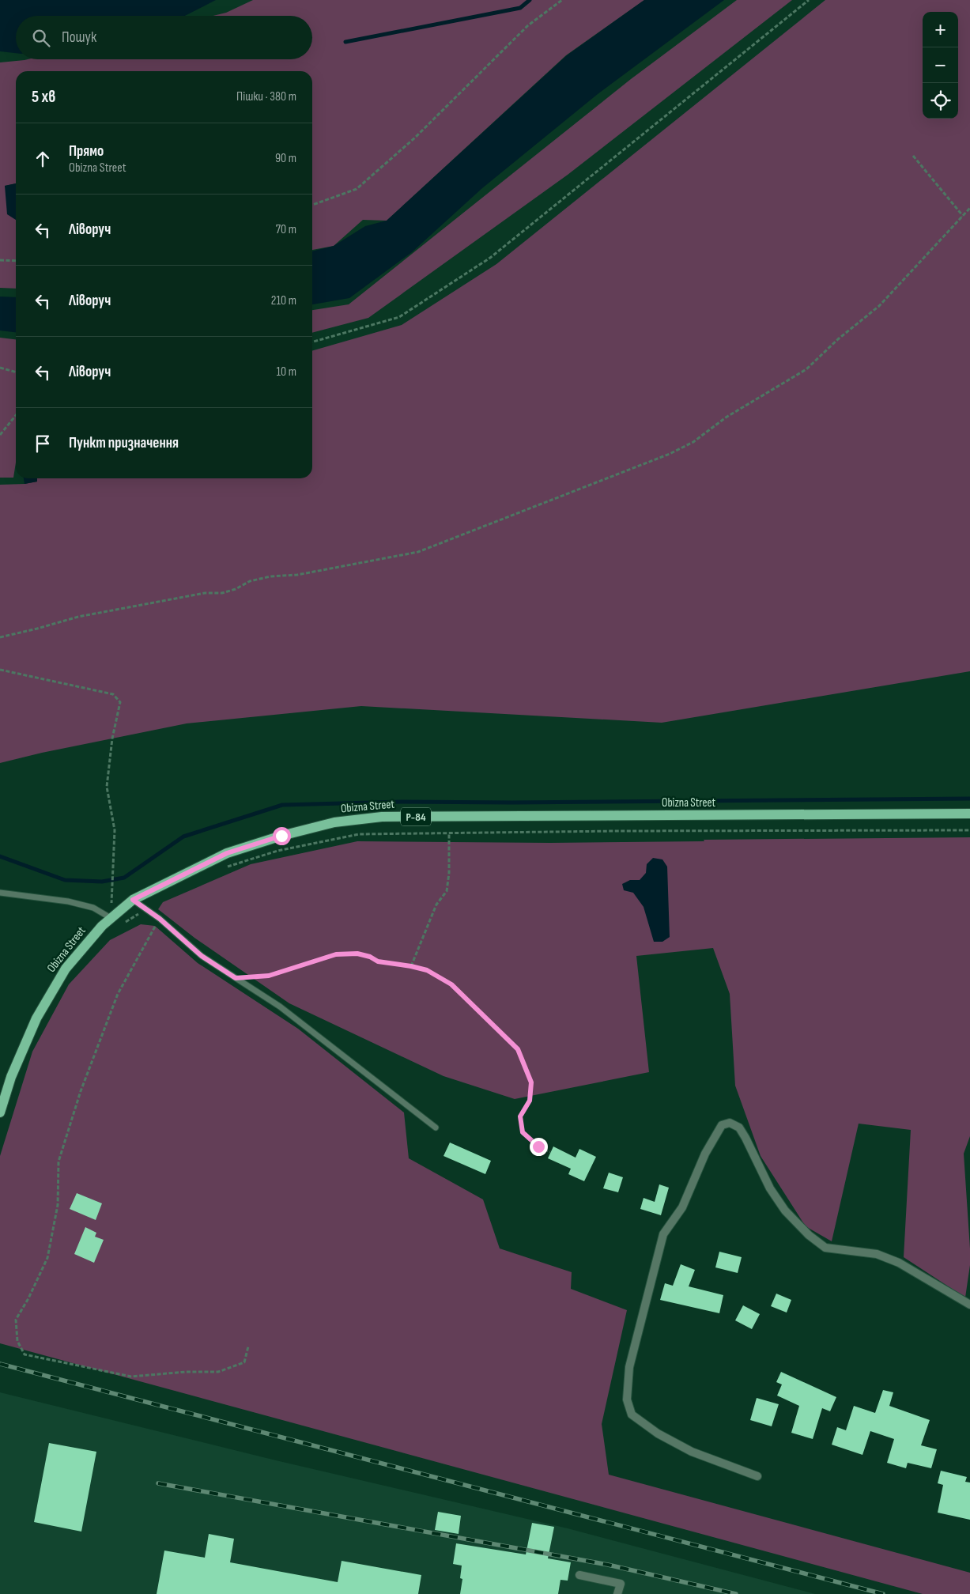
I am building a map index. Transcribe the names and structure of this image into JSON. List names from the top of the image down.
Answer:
{
  "streets": {
    "main road": ["Obizna Street", "Р-84"]
  },
  "page": {
    "map_buttons": ["+", "−"],
    "search": "Пошук",
    "heading": ["5 хв", "Пішки · 380 m"],
    "list": [
      ["Прямо", "Obizna Street", "90 m"],
      ["Ліворуч", "70 m"],
      ["Ліворуч", "210 m"],
      ["Ліворуч", "10 m"],
      "Пункт призначення"
    ]
  }
}
